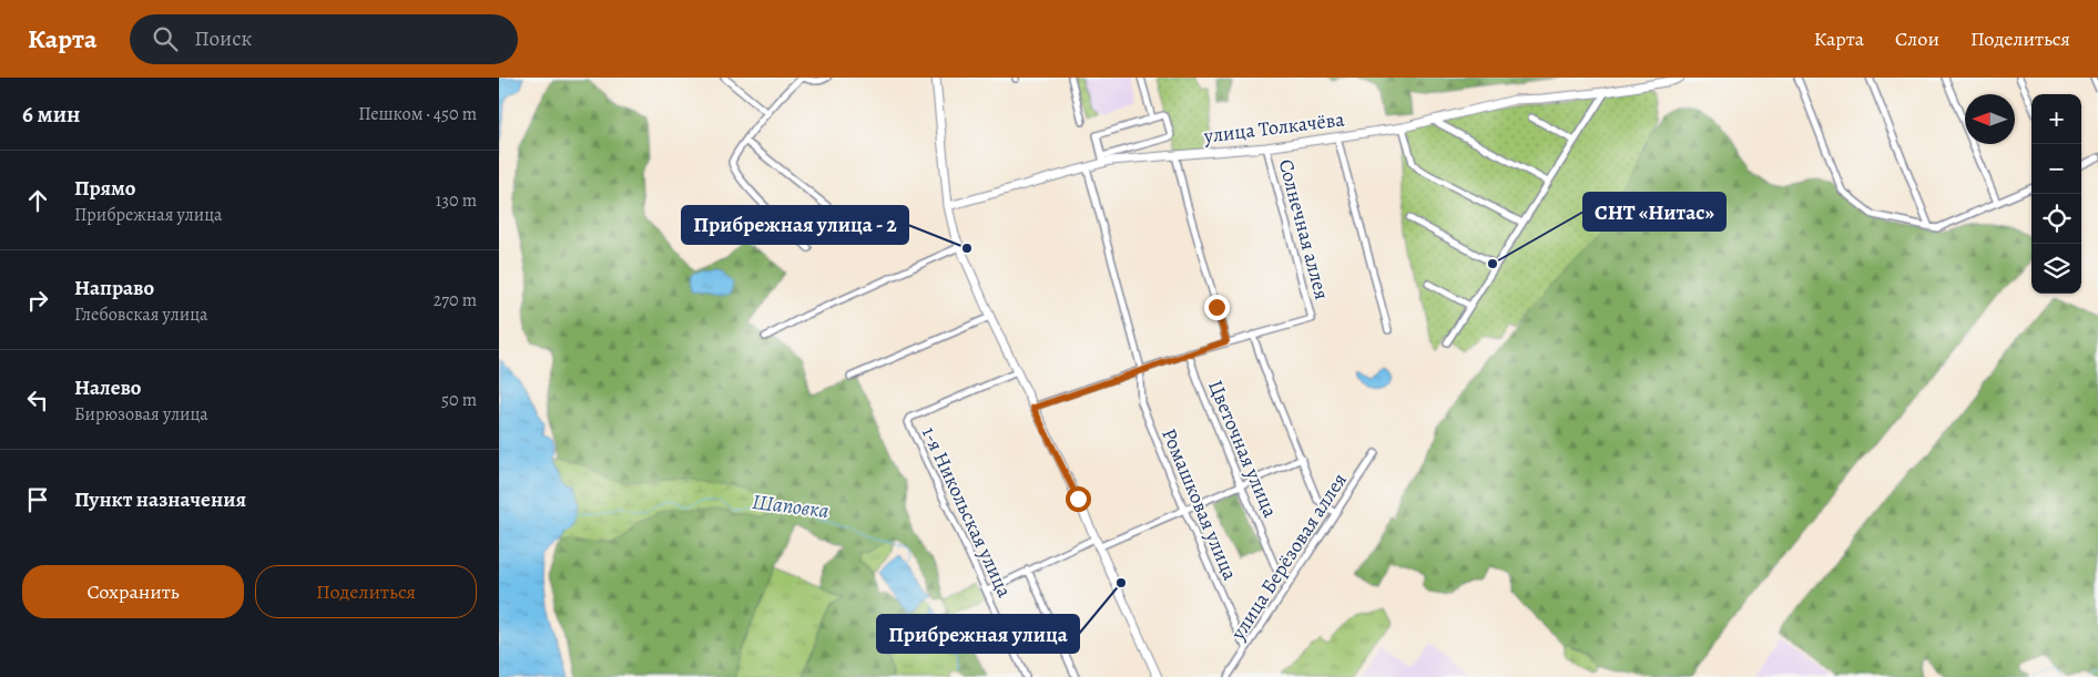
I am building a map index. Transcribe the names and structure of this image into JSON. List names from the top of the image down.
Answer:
{
  "streets": {
    "street": [
      "улица Толкачёва",
      "Солнечная аллея",
      "Цветочная улица",
      "Ромашковая улица",
      "1-я Никольская улица",
      "улица Берёзовая аллея"
    ]
  },
  "crossings": [
    ["улица Толкачёва", "Солнечная аллея"],
    ["улица Толкачёва", "Ромашковая улица"],
    ["Цветочная улица", "улица Берёзовая аллея"],
    ["Ромашковая улица", "улица Берёзовая аллея"]
  ],
  "water": ["Шаповка"],
  "places": ["Прибрежная улица - 2", "СНТ «Нитас»", "Прибрежная улица"],
  "north": "left",
  "page": {
    "header": "Карта",
    "search": "Поиск",
    "nav": ["Карта", "Слои", "Поделиться"],
    "heading": ["6 мин", "Пешком · 450 m"],
    "map_buttons": ["+", "−"],
    "list": [
      ["Прямо", "Прибрежная улица", "130 m"],
      ["Направо", "Глебовская улица", "270 m"],
      ["Налево", "Бирюзовая улица", "50 m"],
      "Пункт назначения"
    ],
    "buttons": ["Сохранить", "Поделиться"]
  }
}
